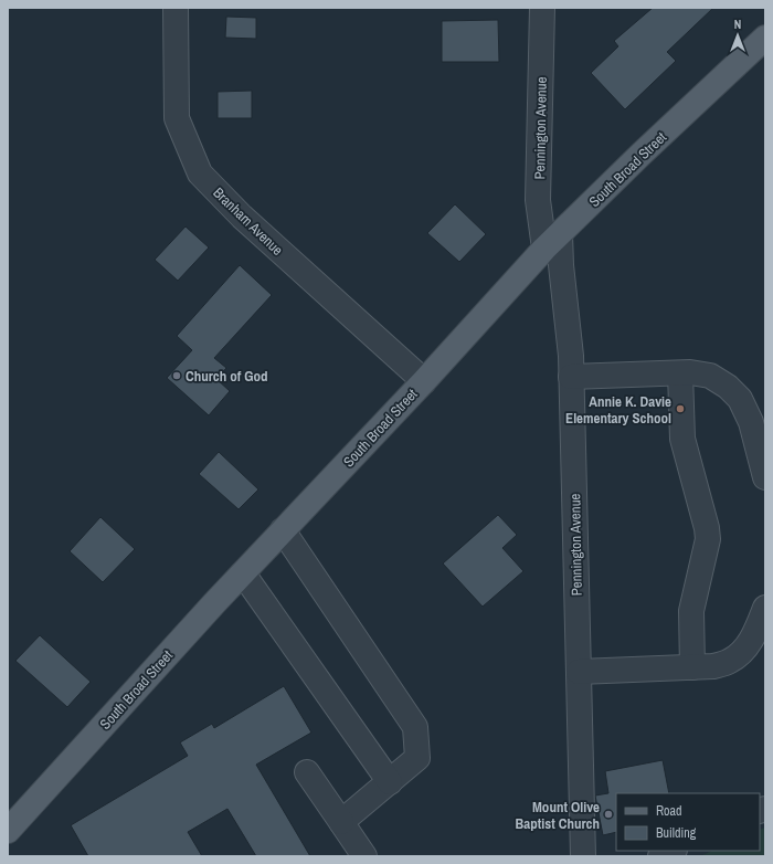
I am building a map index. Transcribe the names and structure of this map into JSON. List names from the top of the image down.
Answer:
{
  "streets": {
    "main road": ["South Broad Street"],
    "street": ["Pennington Avenue", "Branham Avenue"]
  },
  "crossings": [
    ["Pennington Avenue", "South Broad Street"],
    ["South Broad Street", "Branham Avenue"]
  ],
  "places": ["Church of God", "Annie K. Davie Elementary School", "Mount Olive Baptist Church"],
  "legend": ["Road", "Building"],
  "north": "top"
}
